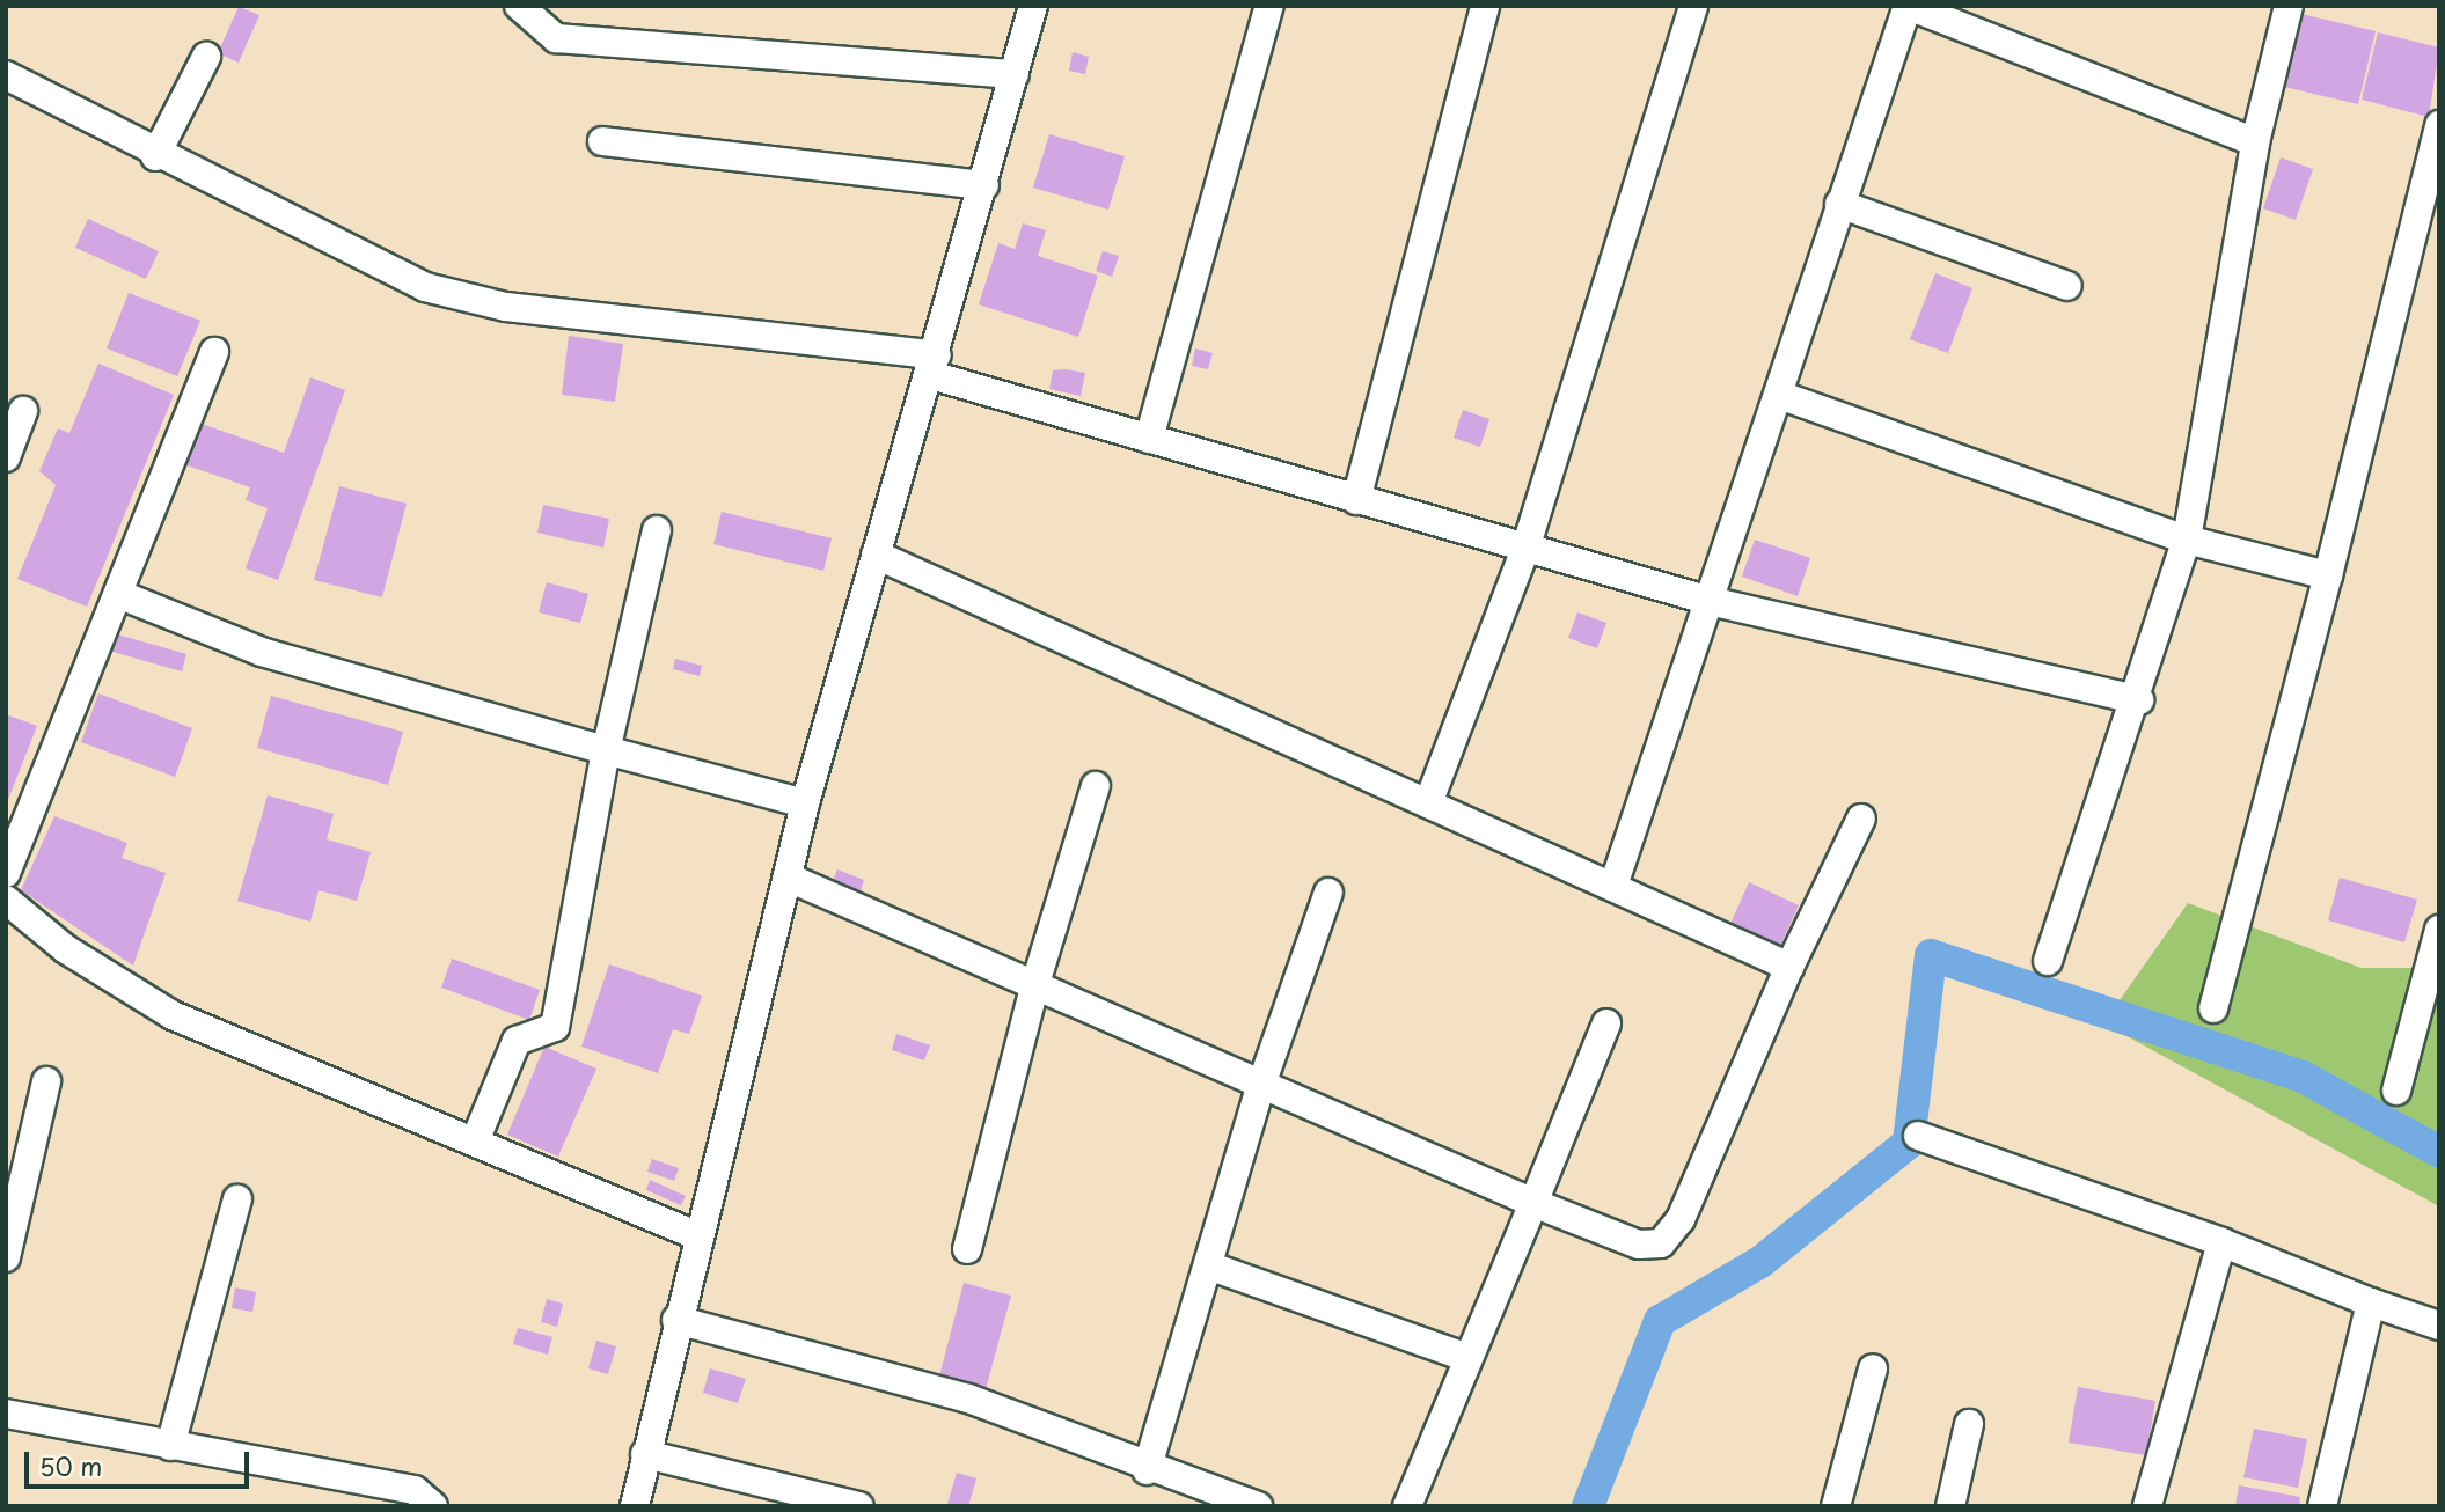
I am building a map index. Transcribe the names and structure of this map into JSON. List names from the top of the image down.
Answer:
{
  "scale_bar": "50 m"
}
